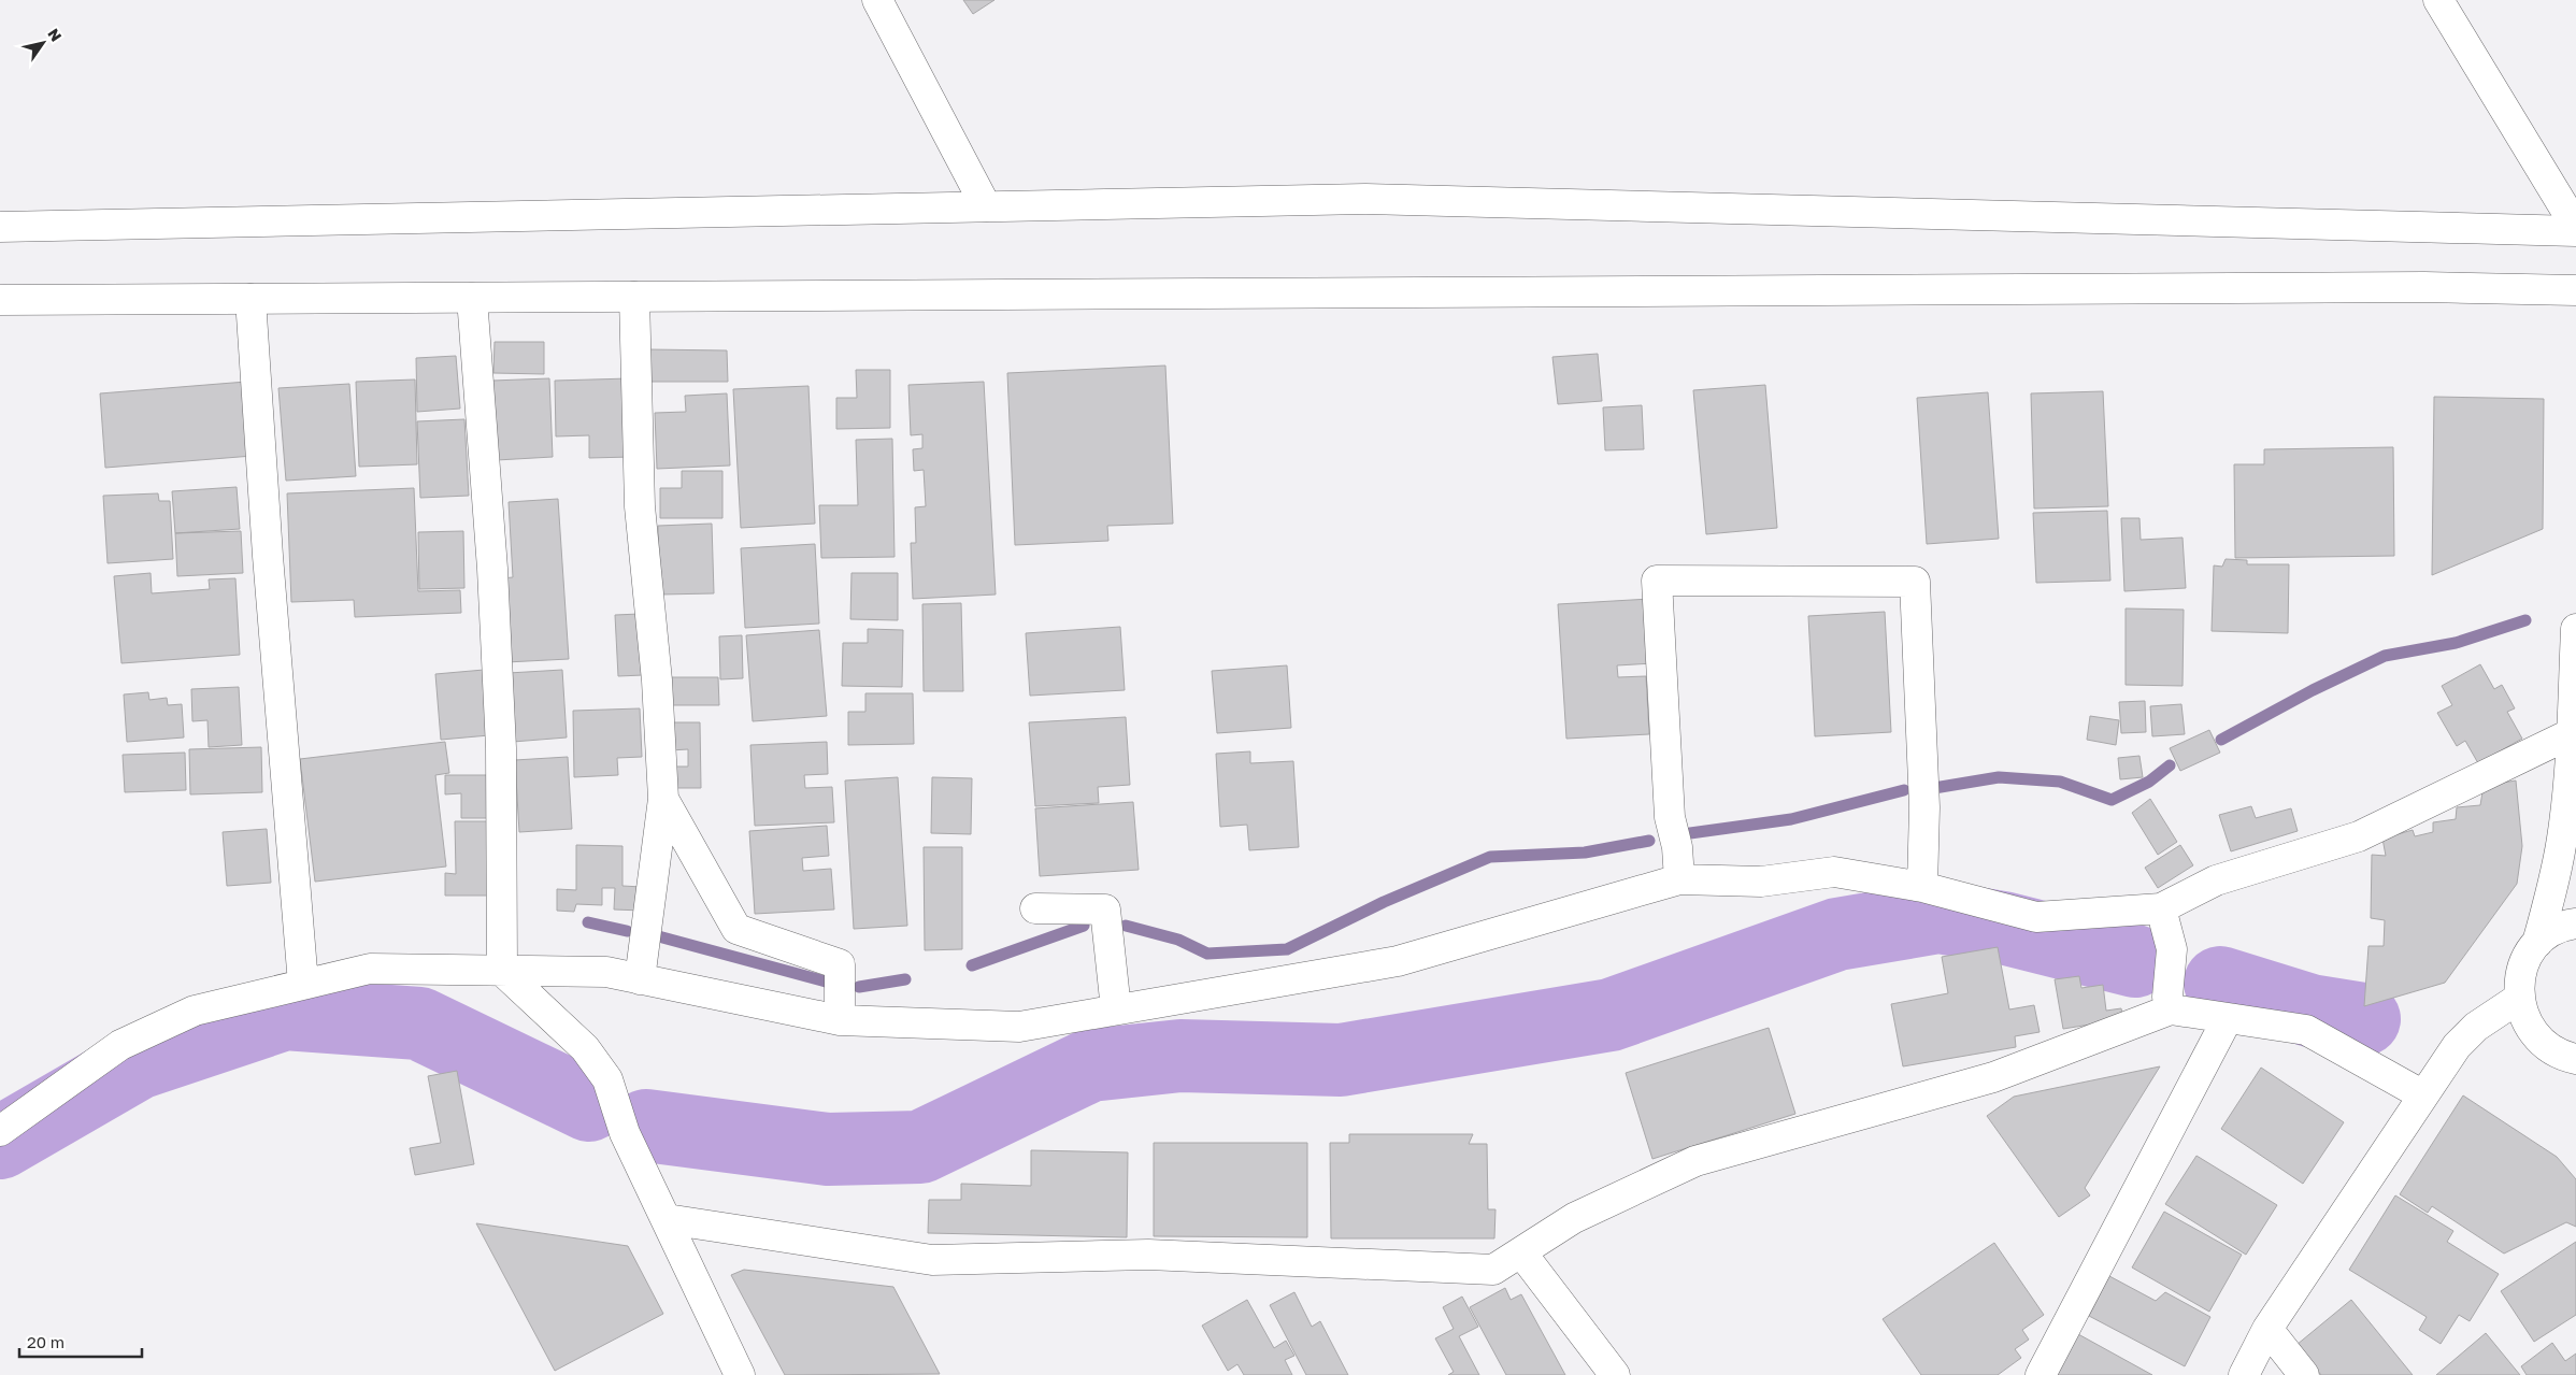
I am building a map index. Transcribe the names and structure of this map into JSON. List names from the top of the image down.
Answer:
{
  "scale_bar": "20 m",
  "north": "top right"
}
